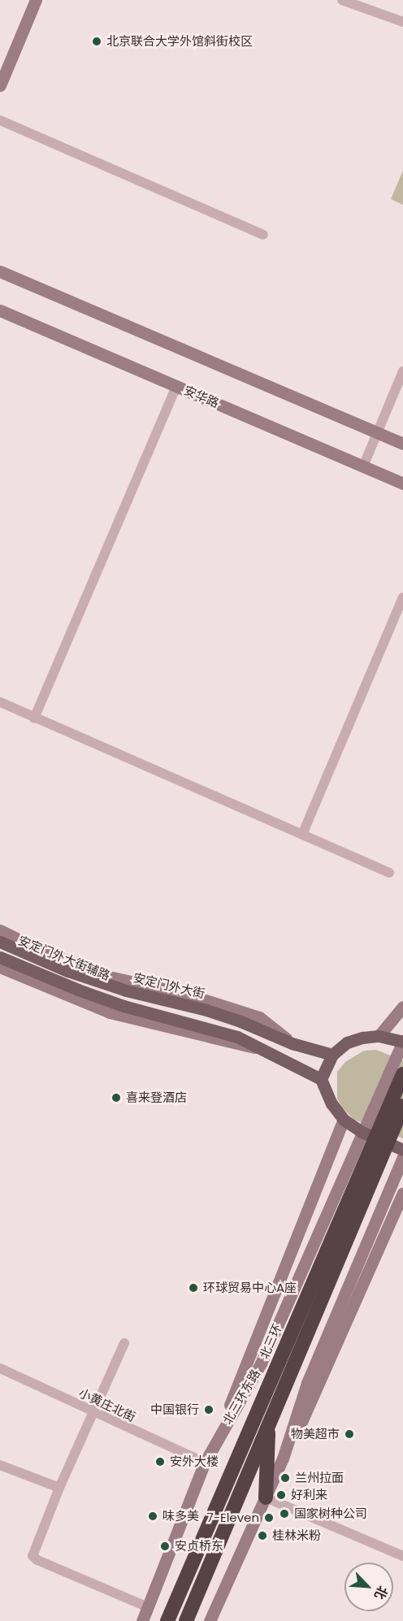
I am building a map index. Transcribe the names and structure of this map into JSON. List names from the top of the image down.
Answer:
{
  "streets": {
    "highway": ["北三环"],
    "main road": ["安定门外大街"],
    "street": [
      "安华路",
      "安定门外大街辅路",
      "北三环东路",
      "小黄庄北街"
    ]
  },
  "crossings": [
    ["安定门外大街辅路", "安定门外大街"],
    ["北三环", "北三环东路"],
    ["北三环东路", "小黄庄北街"]
  ],
  "places": [
    "北京联合大学外馆斜街校区",
    "喜来登酒店",
    "环球贸易中心A座",
    "中国银行",
    "物美超市",
    "安外大楼",
    "兰州拉面",
    "好利来",
    "国家树种公司",
    "味多美",
    "7-Eleven",
    "桂林米粉",
    "安贞桥东"
  ],
  "north": "bottom right"
}
